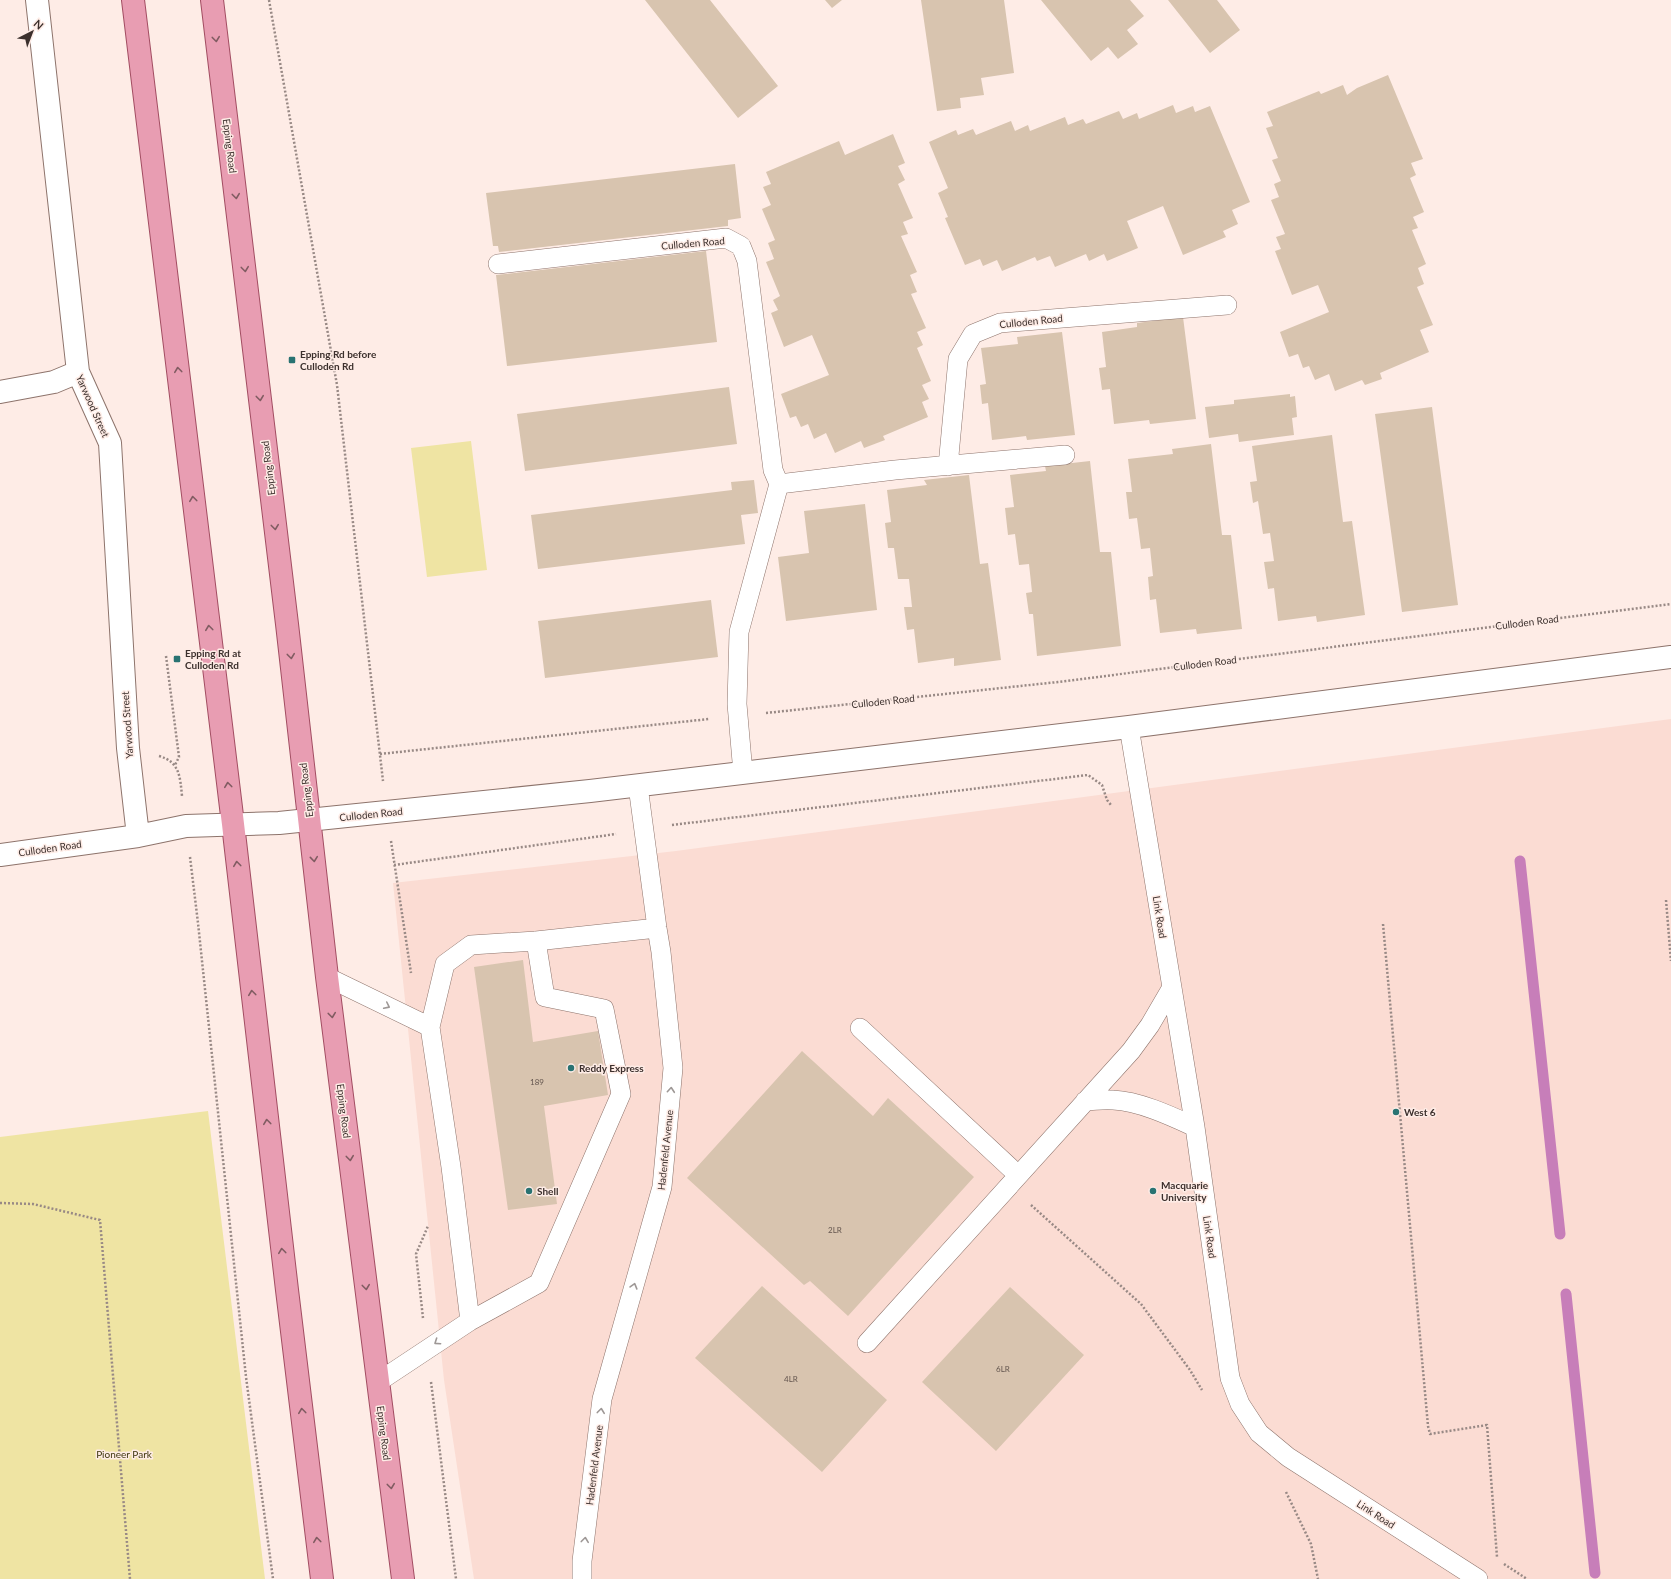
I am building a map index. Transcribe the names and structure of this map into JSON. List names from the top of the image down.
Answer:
{
  "streets": {
    "main road": ["Epping Road"],
    "street": ["Culloden Road", "Yarwood Street"],
    "lane": ["Link Road", "Hadenfeld Avenue"]
  },
  "crossings": [
    ["Epping Road", "Culloden Road"],
    ["Culloden Road", "Yarwood Street"],
    ["Culloden Road", "Link Road"],
    ["Culloden Road", "Hadenfeld Avenue"]
  ],
  "one_way": ["Hadenfeld Avenue"],
  "parks": ["Pioneer Park"],
  "places": {
    "transit": ["Epping Rd before Culloden Rd", "Epping Rd at Culloden Rd"],
    "other": [
      "Reddy Express",
      "West 6",
      "Shell",
      "Macquarie University"
    ]
  },
  "house_numbers": [
    "189",
    "2LR",
    "6LR",
    "4LR"
  ],
  "north": "top right"
}
